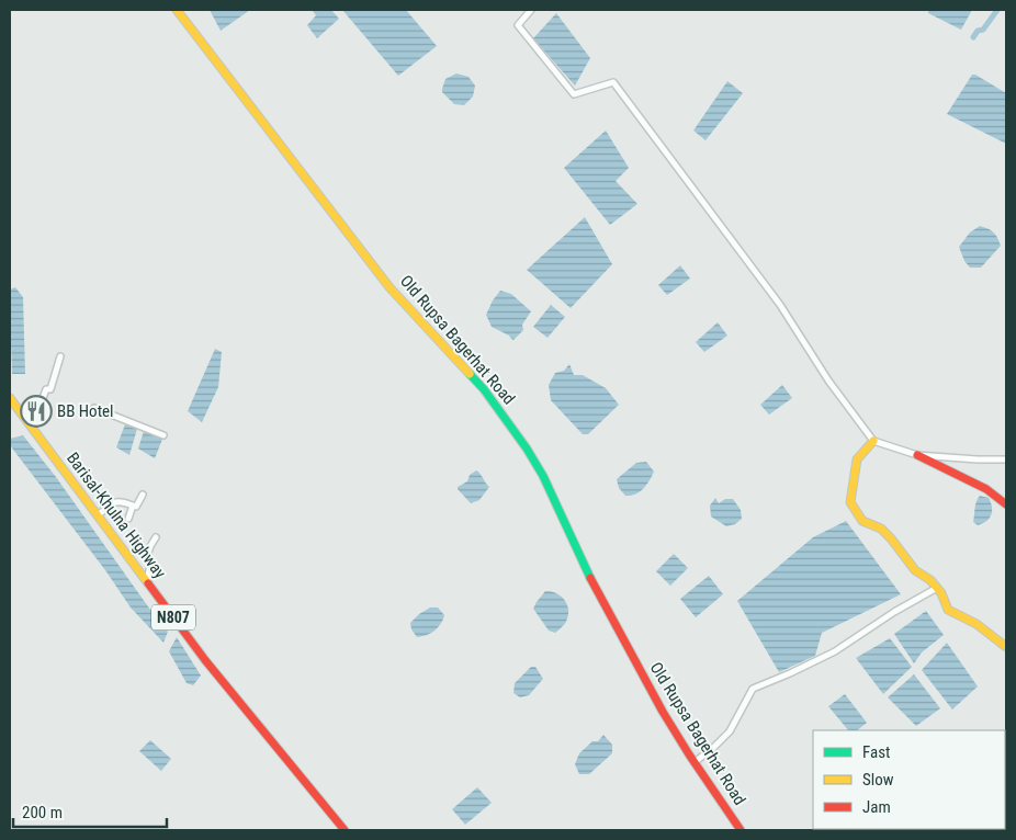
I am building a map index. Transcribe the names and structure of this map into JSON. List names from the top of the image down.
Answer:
{
  "streets": {
    "main road": ["Old Rupsa Bagerhat Road", "Barisal-Khulna Highway", "N807"]
  },
  "places": {
    "restaurant": ["BB Hotel"]
  },
  "legend": ["Fast", "Slow", "Jam"],
  "scale_bar": "200 m"
}
